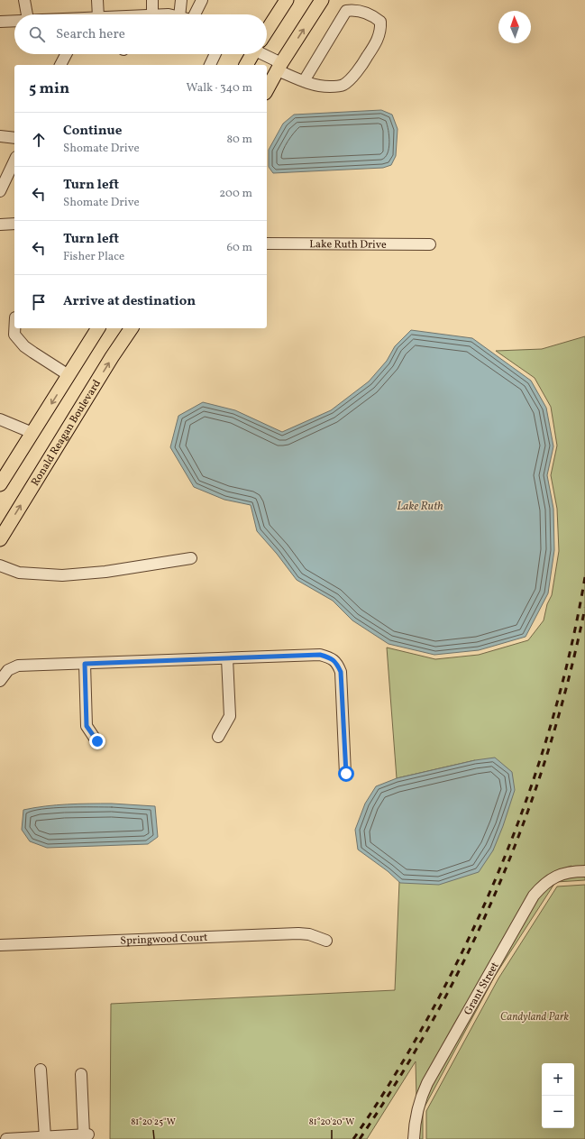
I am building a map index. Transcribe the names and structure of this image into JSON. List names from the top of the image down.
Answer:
{
  "streets": {
    "main road": ["Ronald Reagan Boulevard"],
    "street": ["Lake Ruth Drive", "Springwood Court", "Grant Street"]
  },
  "water": ["Lake Ruth"],
  "parks": ["Candyland Park"],
  "north": "top",
  "page": {
    "search": "Search here",
    "heading": ["5 min", "Walk · 340 m"],
    "list": [
      ["Continue", "Shomate Drive", "80 m"],
      ["Turn left", "Shomate Drive", "200 m"],
      ["Turn left", "Fisher Place", "60 m"],
      "Arrive at destination"
    ],
    "map_buttons": ["+", "−"]
  },
  "coordinates": ["81°20'25\"W", "81°20'20\"W"]
}
